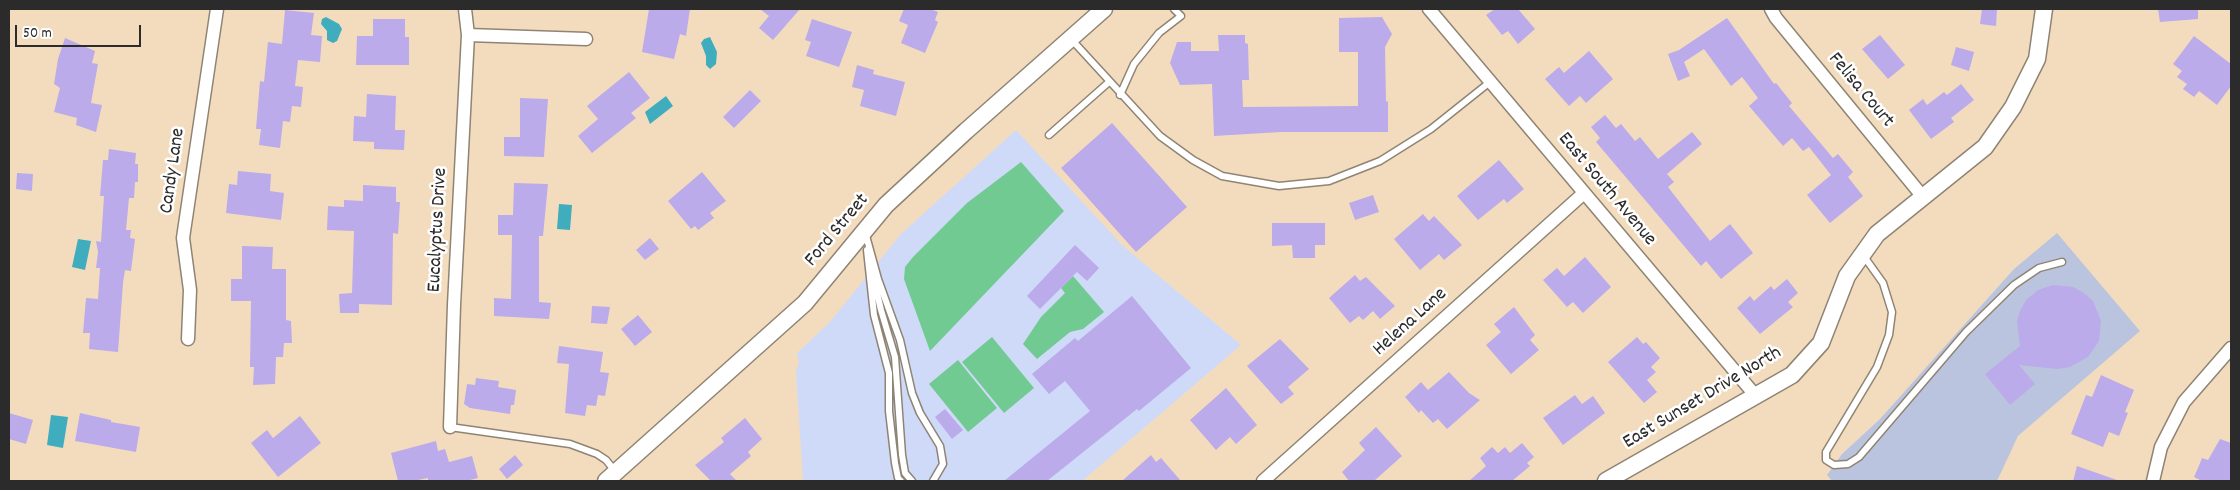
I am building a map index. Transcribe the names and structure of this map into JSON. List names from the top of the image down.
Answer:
{
  "streets": {
    "street": [
      "Felisa Court",
      "Candy Lane",
      "East South Avenue",
      "Eucalyptus Drive",
      "Ford Street",
      "Helena Lane",
      "East Sunset Drive North"
    ]
  },
  "crossings": [
    ["Felisa Court", "East Sunset Drive North"],
    ["East South Avenue", "Helena Lane"],
    ["East South Avenue", "East Sunset Drive North"]
  ],
  "scale_bar": "50 m"
}
